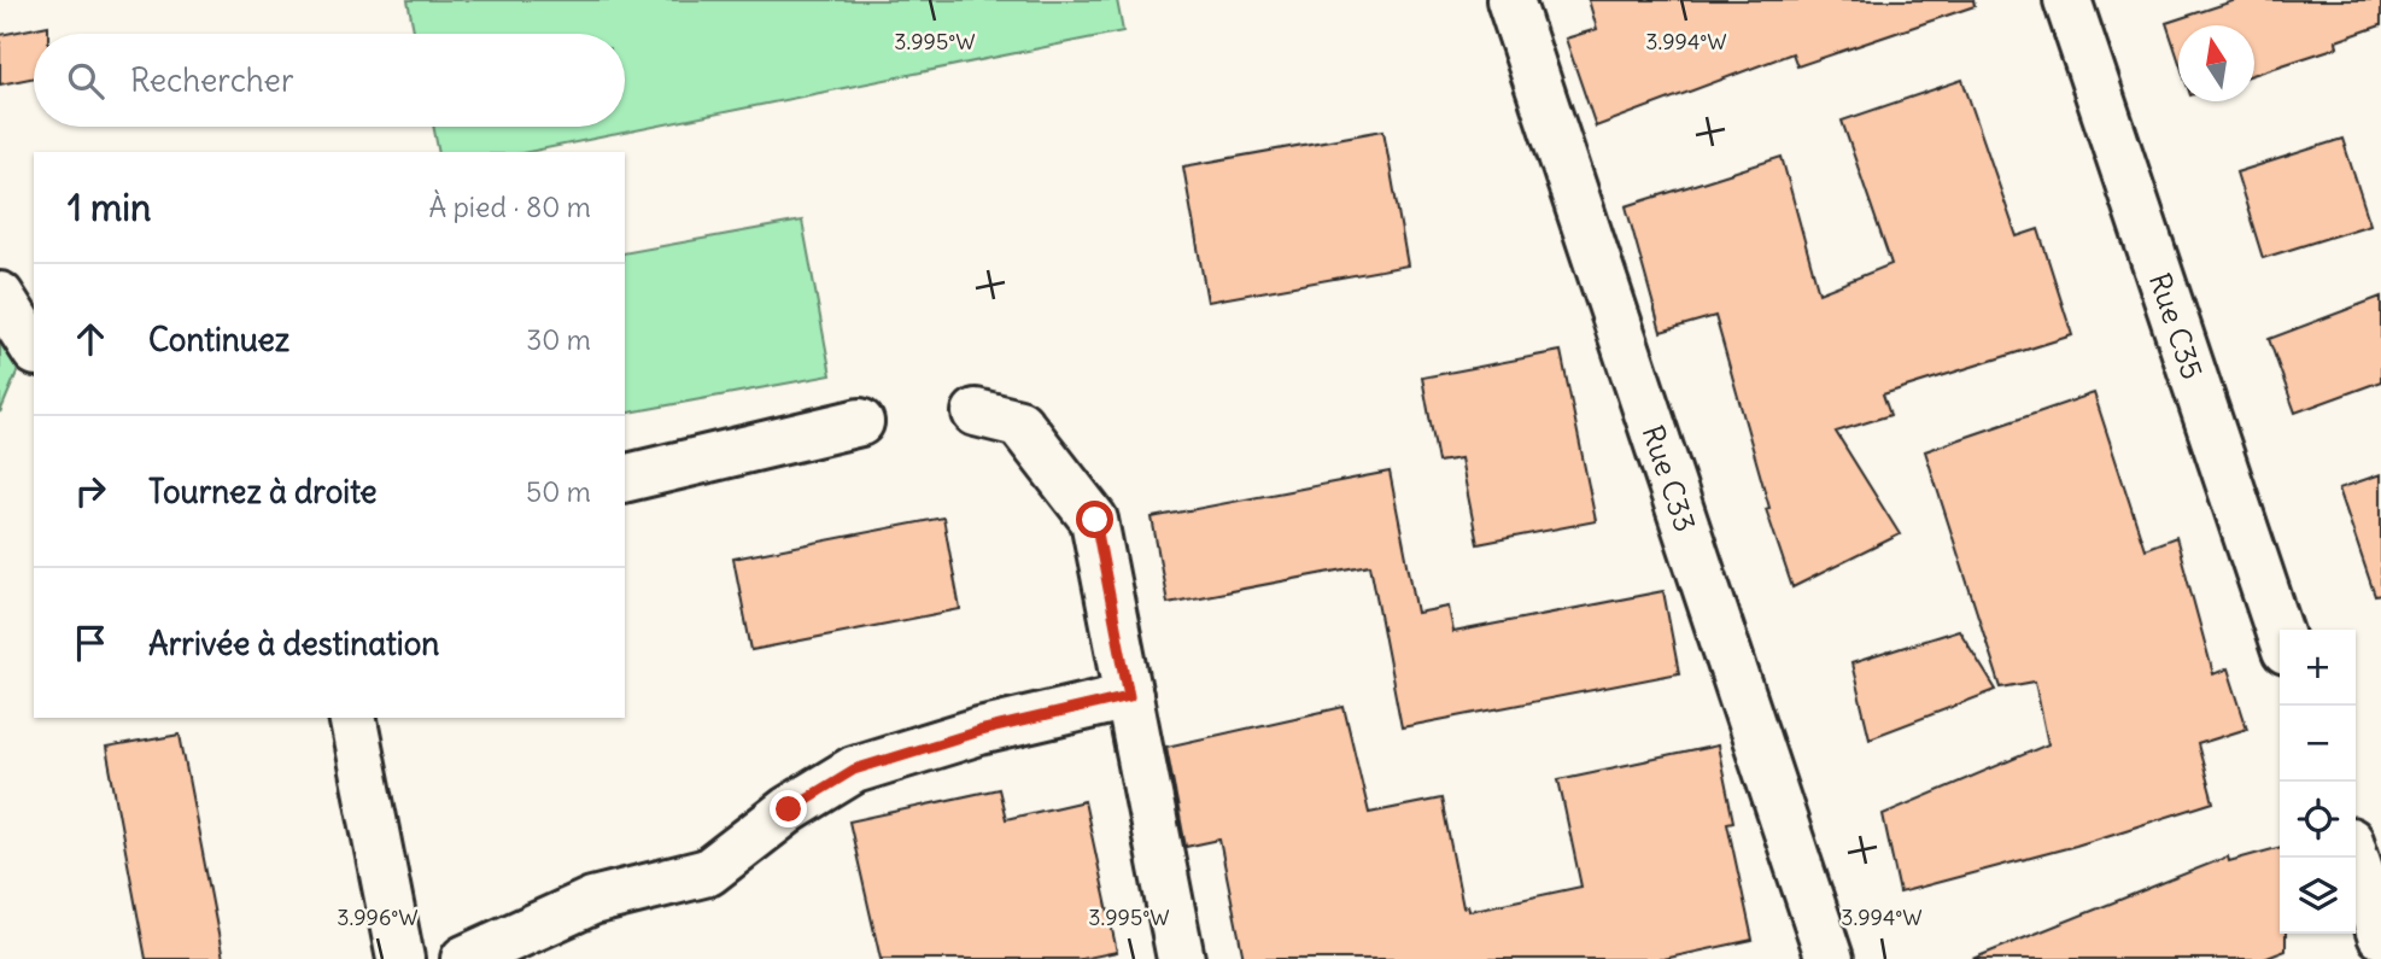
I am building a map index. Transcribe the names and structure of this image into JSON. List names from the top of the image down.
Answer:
{
  "streets": {
    "street": ["Rue C35", "Rue C33"]
  },
  "north": "top",
  "page": {
    "search": "Rechercher",
    "heading": ["1 min", "À pied · 80 m"],
    "list": [
      ["Continuez", "30 m"],
      ["Tournez à droite", "50 m"],
      "Arrivée à destination"
    ],
    "map_buttons": ["+", "−"]
  },
  "coordinates": ["3.995°W", "3.994°W", "3.996°W"]
}
